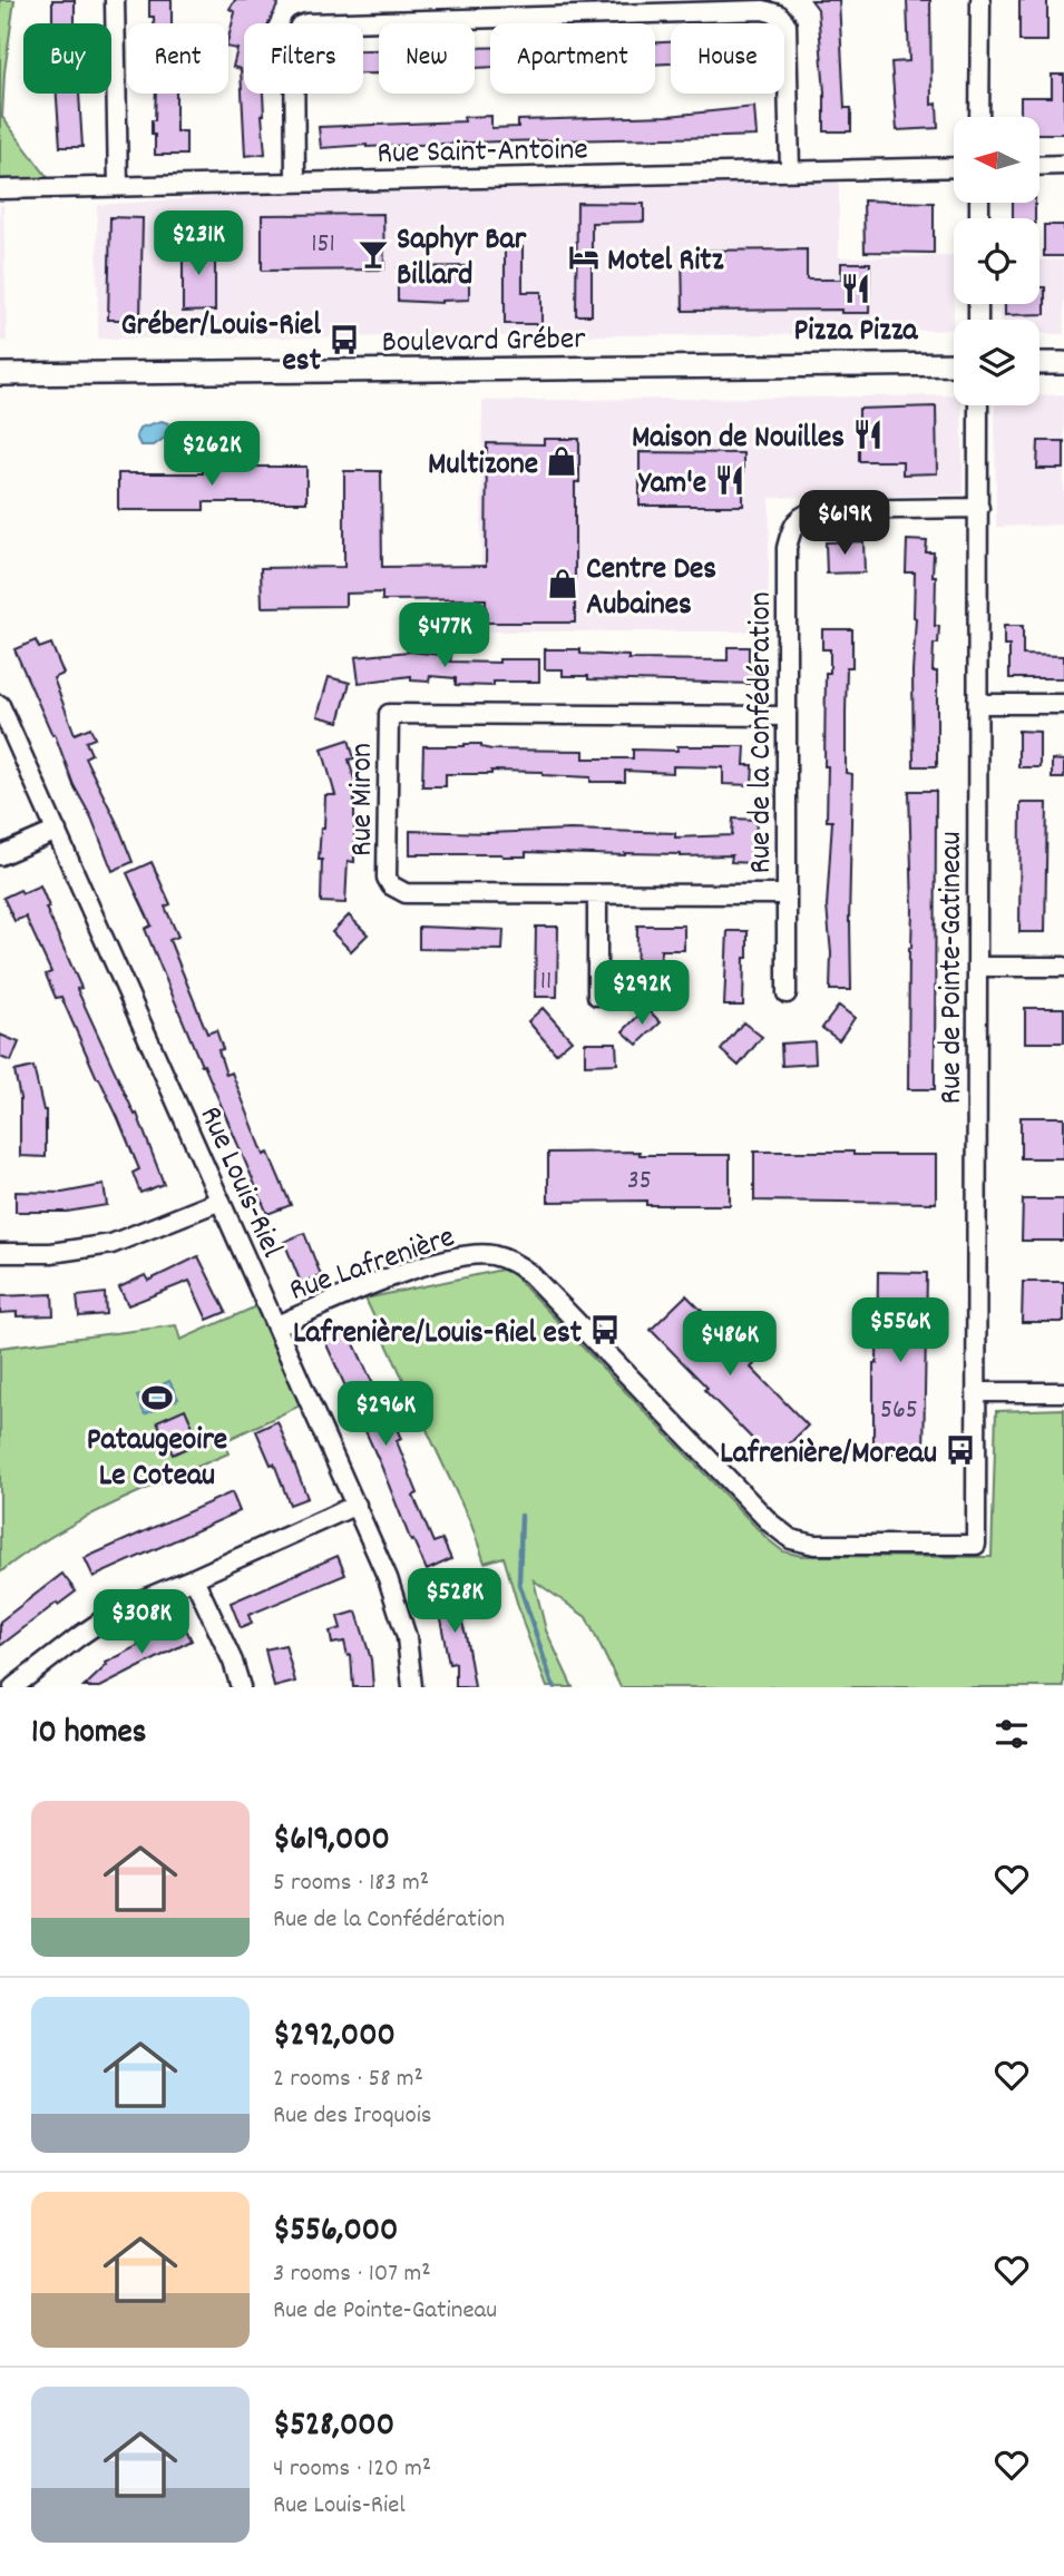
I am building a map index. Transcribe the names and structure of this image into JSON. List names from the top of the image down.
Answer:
{
  "streets": {
    "main road": ["Boulevard Gréber"],
    "street": [
      "Rue Saint-Antoine",
      "Rue de la Confédération",
      "Rue Miron",
      "Rue de Pointe-Gatineau",
      "Rue Louis-Riel",
      "Rue Lafrenière"
    ]
  },
  "crossings": [
    ["Rue de la Confédération", "Rue Miron"],
    ["Rue de la Confédération", "Rue de Pointe-Gatineau"],
    ["Rue de Pointe-Gatineau", "Rue Lafrenière"],
    ["Rue Louis-Riel", "Rue Lafrenière"]
  ],
  "places": {
    "bar": ["Saphyr Bar Billard"],
    "hotel": ["Motel Ritz"],
    "restaurant": ["Pizza Pizza", "Maison de Nouilles", "Yam'e"],
    "bus stop": ["Gréber/Louis-Riel est", "Lafrenière/Louis-Riel est", "Lafrenière/Moreau"],
    "shop": ["Multizone", "Centre Des Aubaines"],
    "sports": ["Pataugeoire Le Coteau"]
  },
  "house_numbers": [
    "151",
    "11",
    "35",
    "565"
  ],
  "north": "left",
  "page": {
    "chip": [
      "Buy",
      "Rent",
      "Filters",
      "New",
      "Apartment",
      "House"
    ],
    "price": [
      "$231K",
      "$262K",
      "$619K",
      "$477K",
      "$292K",
      "$556K",
      "$486K",
      "$296K",
      "$528K",
      "$308K"
    ],
    "heading": "10 homes",
    "list": [
      {
        "name": "$619,000",
        "note": "5 rooms · 183 m² · Rue de la Confédération"
      },
      {
        "name": "$292,000",
        "note": "2 rooms · 58 m² · Rue des Iroquois"
      },
      {
        "name": "$556,000",
        "note": "3 rooms · 107 m² · Rue de Pointe-Gatineau"
      },
      {
        "name": "$528,000",
        "note": "4 rooms · 120 m² · Rue Louis-Riel"
      }
    ]
  }
}
